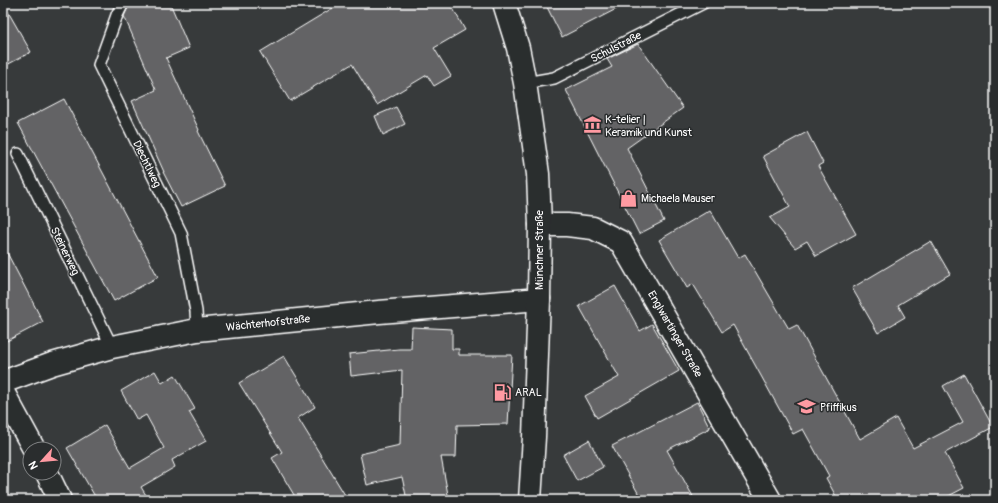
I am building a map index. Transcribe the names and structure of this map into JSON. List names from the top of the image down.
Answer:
{
  "streets": {
    "street": ["Münchner Straße", "Wächterhofstraße", "Englwartinger Straße"],
    "lane": ["Schulstraße", "Diechtlweg", "Steinerweg"]
  },
  "crossings": [
    ["Schulstraße", "Münchner Straße"],
    ["Diechtlweg", "Wächterhofstraße"],
    ["Münchner Straße", "Wächterhofstraße"],
    ["Münchner Straße", "Englwartinger Straße"],
    ["Steinerweg", "Wächterhofstraße"]
  ],
  "places": {
    "museum": ["K-telier | Keramik und Kunst"],
    "shop": ["Michaela Mauser"],
    "fuel station": ["ARAL"],
    "school or university": ["Pfiffikus"]
  },
  "north": "bottom left"
}
